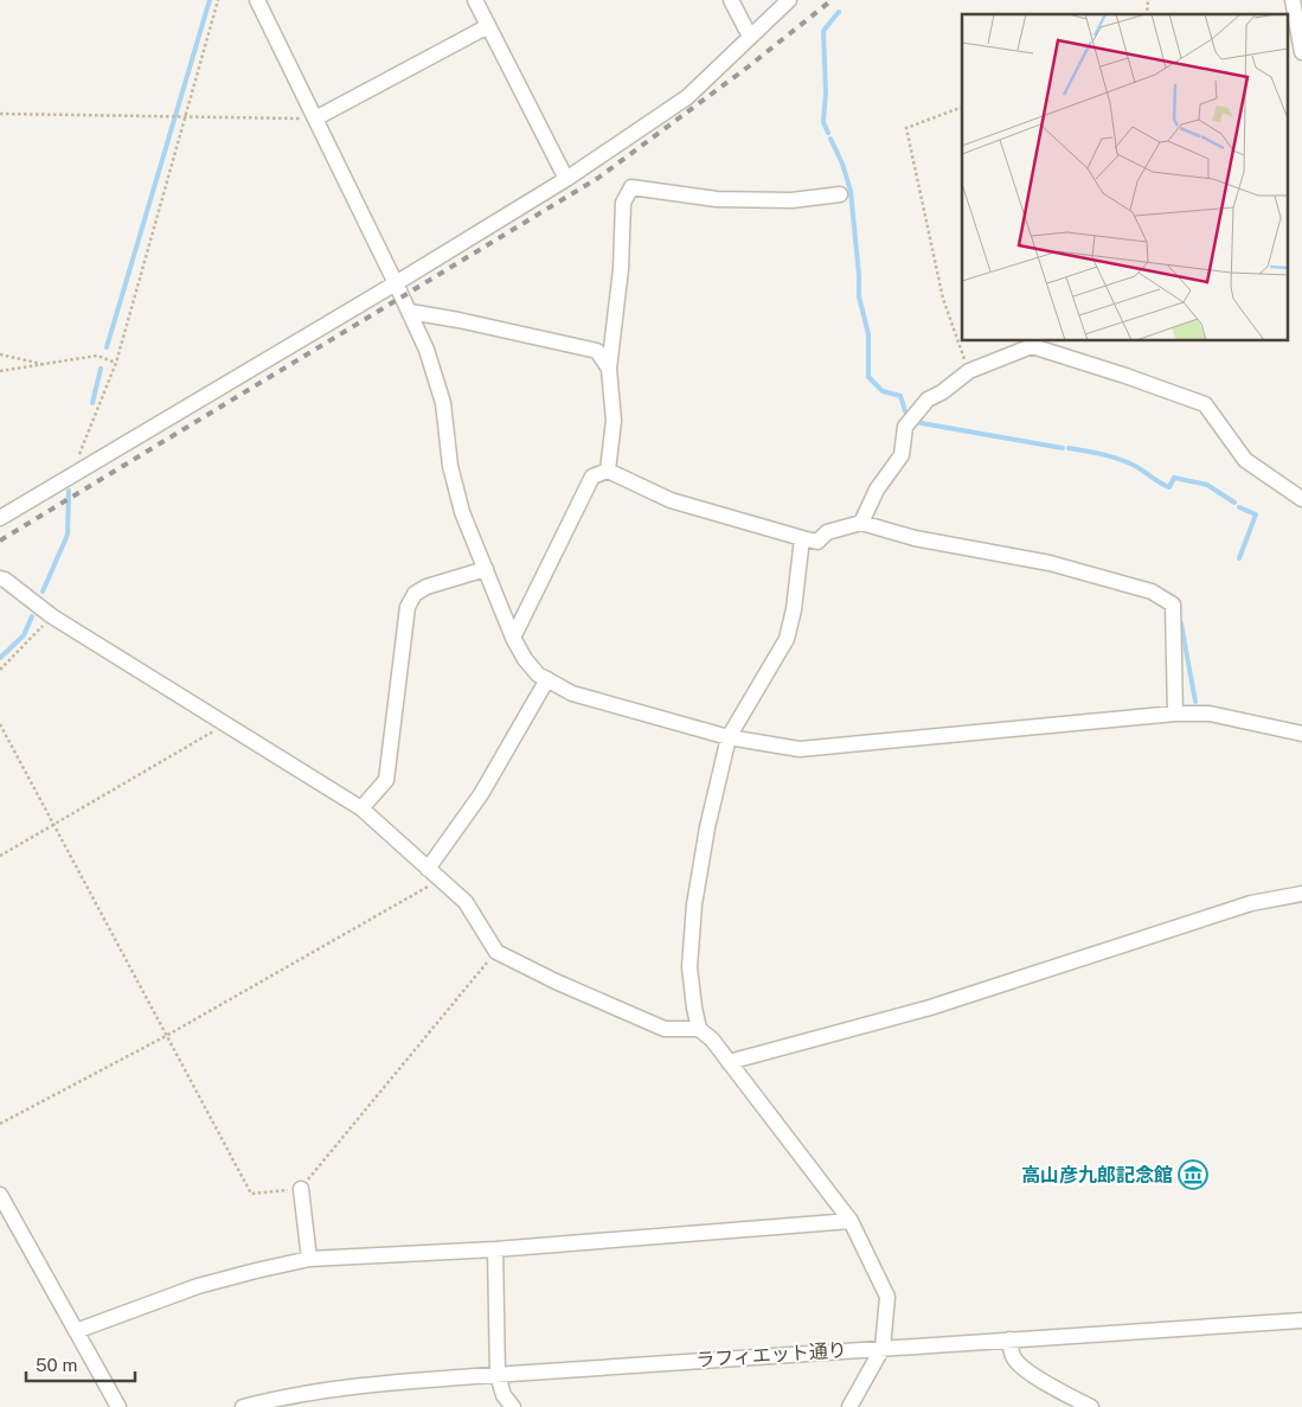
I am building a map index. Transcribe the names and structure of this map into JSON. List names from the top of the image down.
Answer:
{
  "streets": {
    "street": ["ラフィエット通り"]
  },
  "places": {
    "museum": ["高山彦九郎記念館"]
  },
  "scale_bar": "50 m"
}
